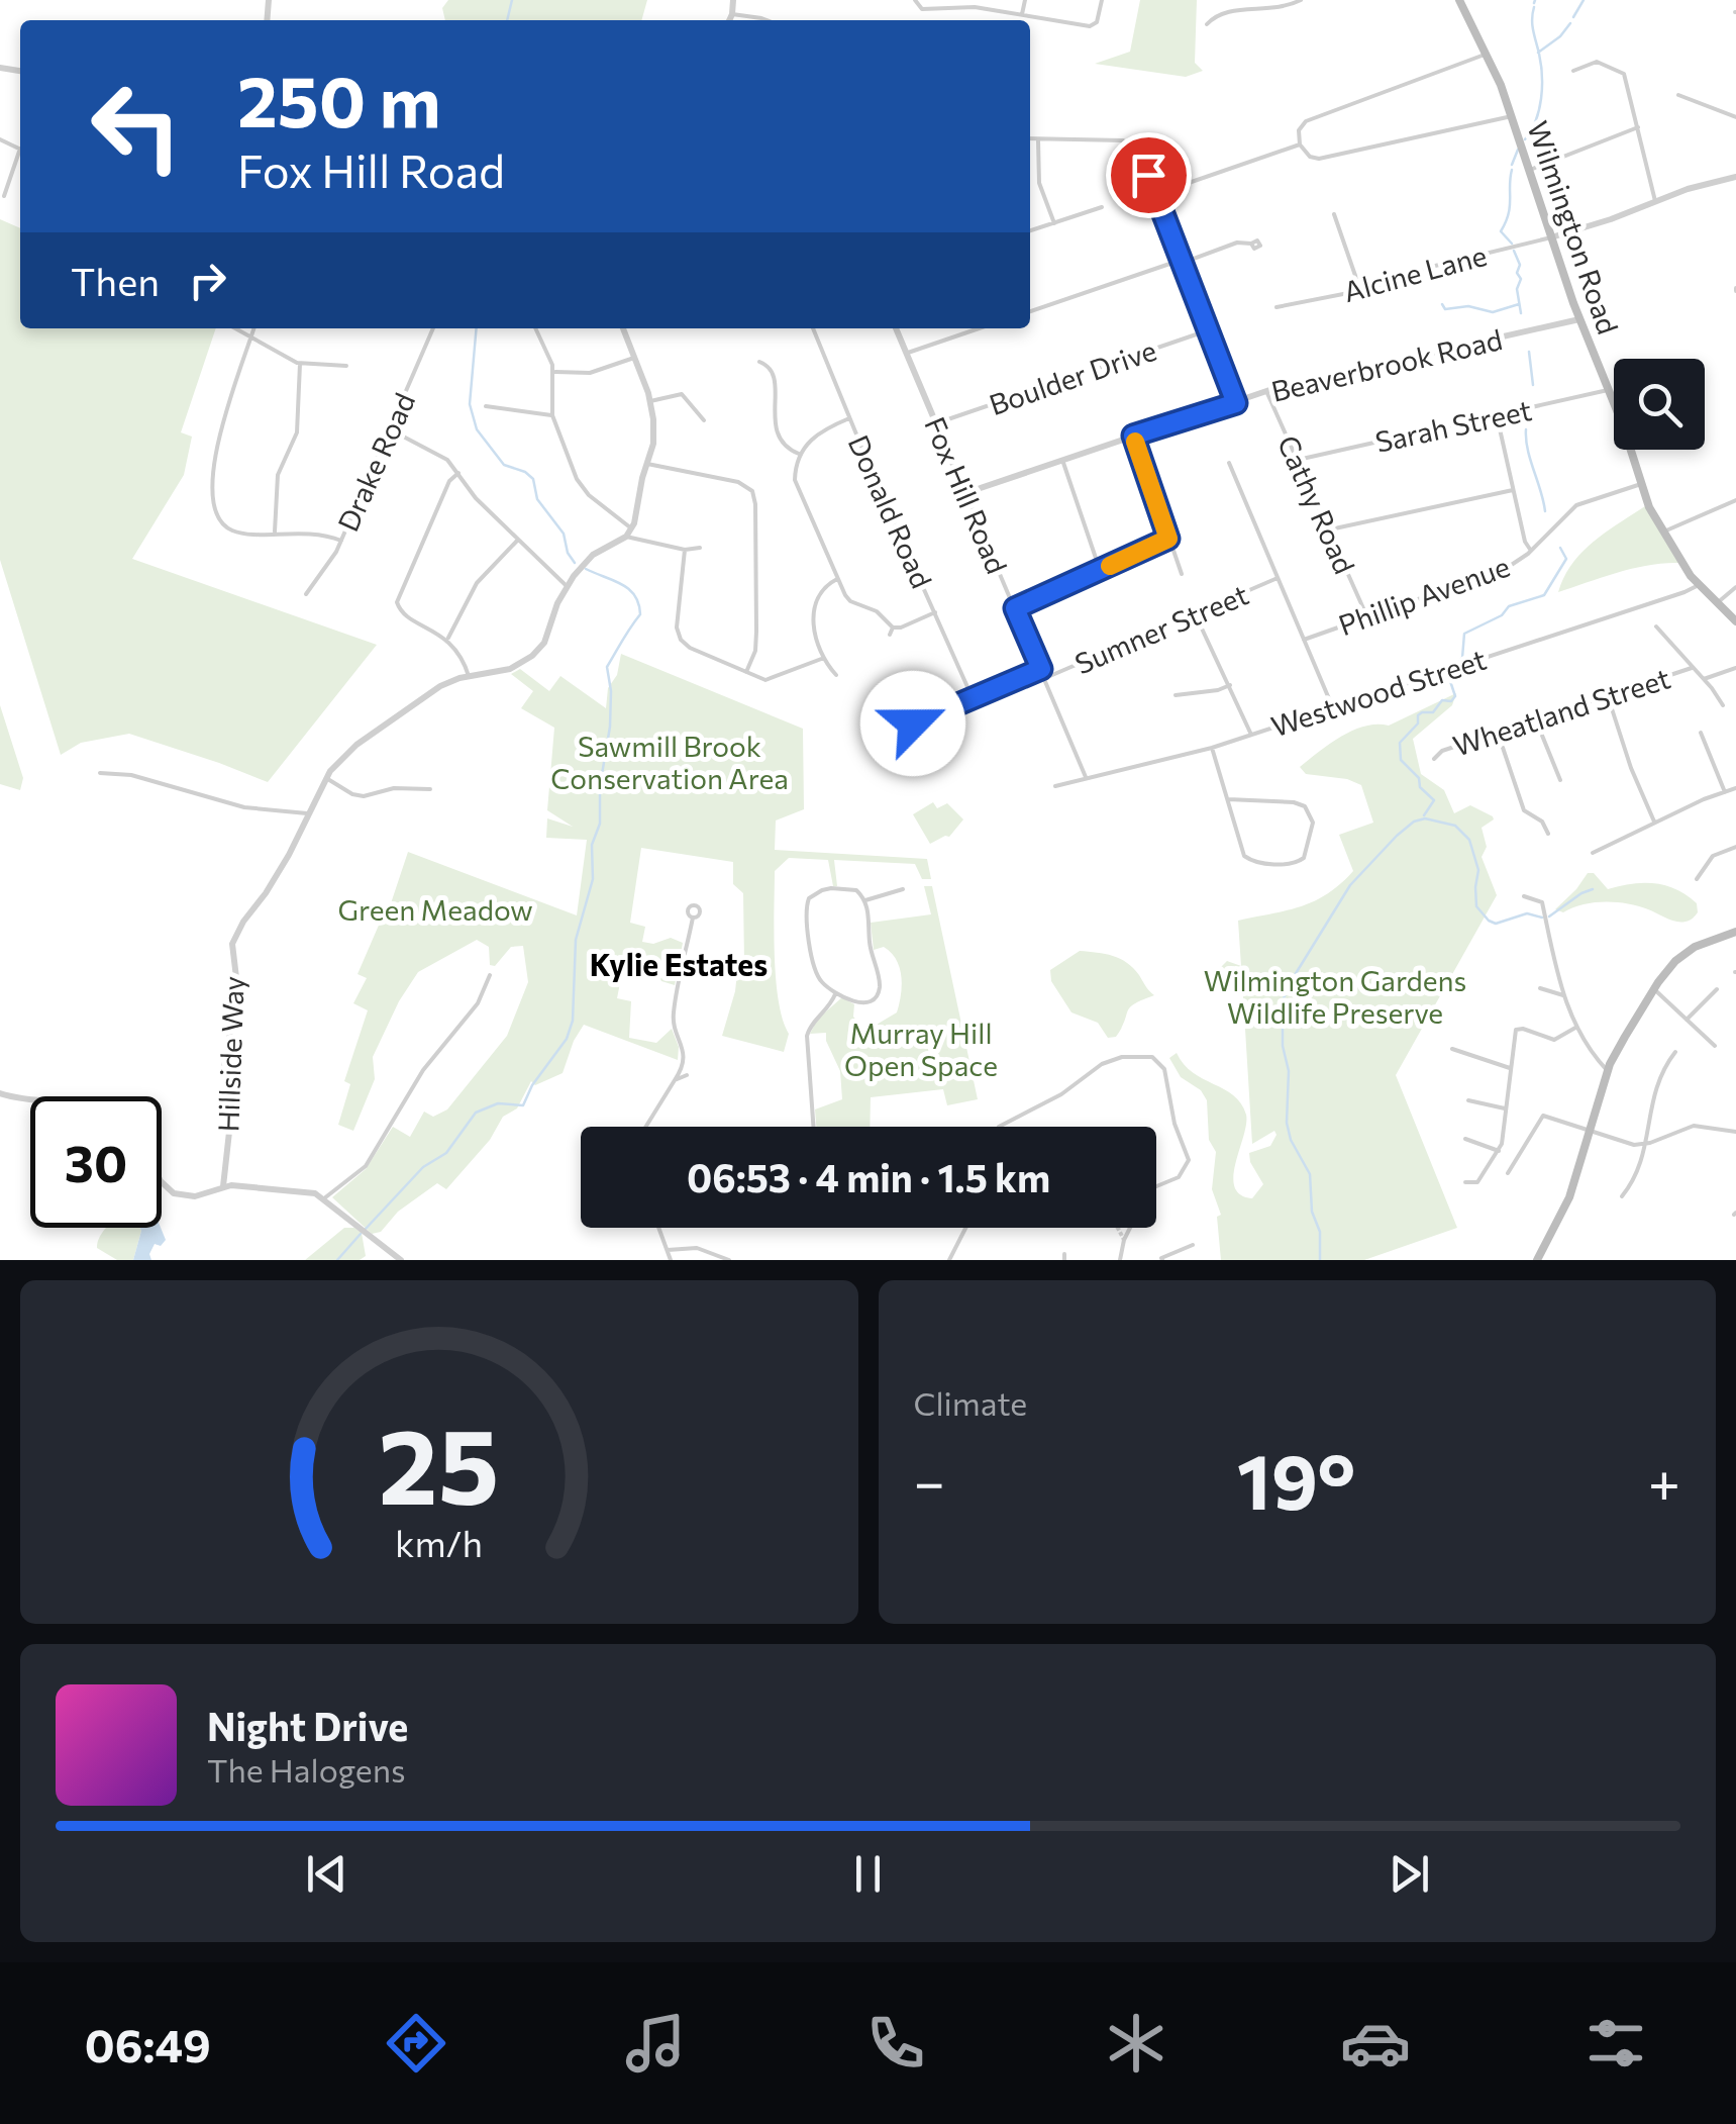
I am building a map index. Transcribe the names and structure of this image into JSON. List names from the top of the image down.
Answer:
{
  "streets": {
    "main road": ["Wilmington Road"],
    "street": [
      "Alcine Lane",
      "Beaverbrook Road",
      "Boulder Drive",
      "Sarah Street",
      "Drake Road",
      "Fox Hill Road",
      "Cathy Road",
      "Donald Road",
      "Phillip Avenue",
      "Sumner Street",
      "Westwood Street",
      "Wheatland Street",
      "Hillside Way"
    ]
  },
  "crossings": [
    ["Wilmington Road", "Alcine Lane"],
    ["Wilmington Road", "Beaverbrook Road"],
    ["Wilmington Road", "Sarah Street"],
    ["Wilmington Road", "Phillip Avenue"],
    ["Wilmington Road", "Westwood Street"],
    ["Beaverbrook Road", "Fox Hill Road"],
    ["Beaverbrook Road", "Cathy Road"],
    ["Boulder Drive", "Fox Hill Road"],
    ["Sarah Street", "Cathy Road"],
    ["Fox Hill Road", "Sumner Street"],
    ["Fox Hill Road", "Westwood Street"],
    ["Cathy Road", "Phillip Avenue"]
  ],
  "districts": ["Kylie Estates"],
  "parks": [
    "Sawmill Brook Conservation Area",
    "Green Meadow",
    "Wilmington Gardens Wildlife Preserve",
    "Murray Hill Open Space"
  ],
  "page": {
    "turn": ["250 m", "Fox Hill Road"],
    "then": "Then",
    "limit": "30",
    "trip": "06:53 · 4 min · 1.5 km",
    "tile": "Climate",
    "heat": ["−", "19°", "+"],
    "song": ["Night Drive", "The Halogens"],
    "tabs": "06:49",
    "gauge": ["25", "km/h"]
  }
}
